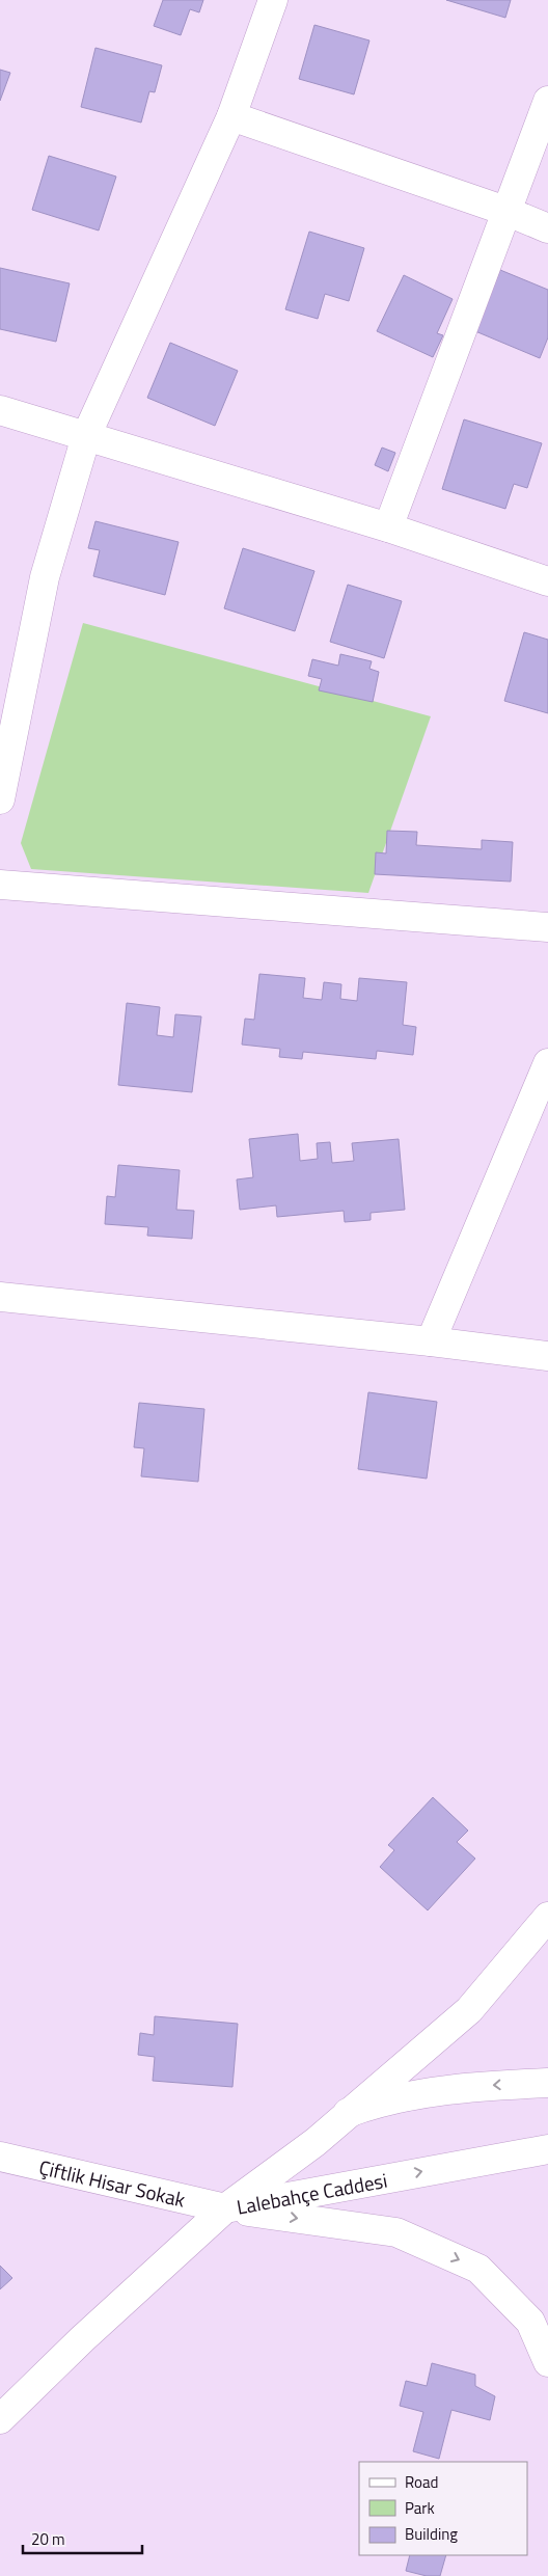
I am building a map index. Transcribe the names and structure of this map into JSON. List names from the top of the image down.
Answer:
{
  "streets": {
    "street": ["Çiftlik Hisar Sokak", "Lalebahçe Caddesi"]
  },
  "crossings": [
    ["Çiftlik Hisar Sokak", "Lalebahçe Caddesi"]
  ],
  "one_way": ["Çiftlik Hisar Sokak"],
  "legend": ["Road", "Park", "Building"],
  "scale_bar": "20 m"
}
